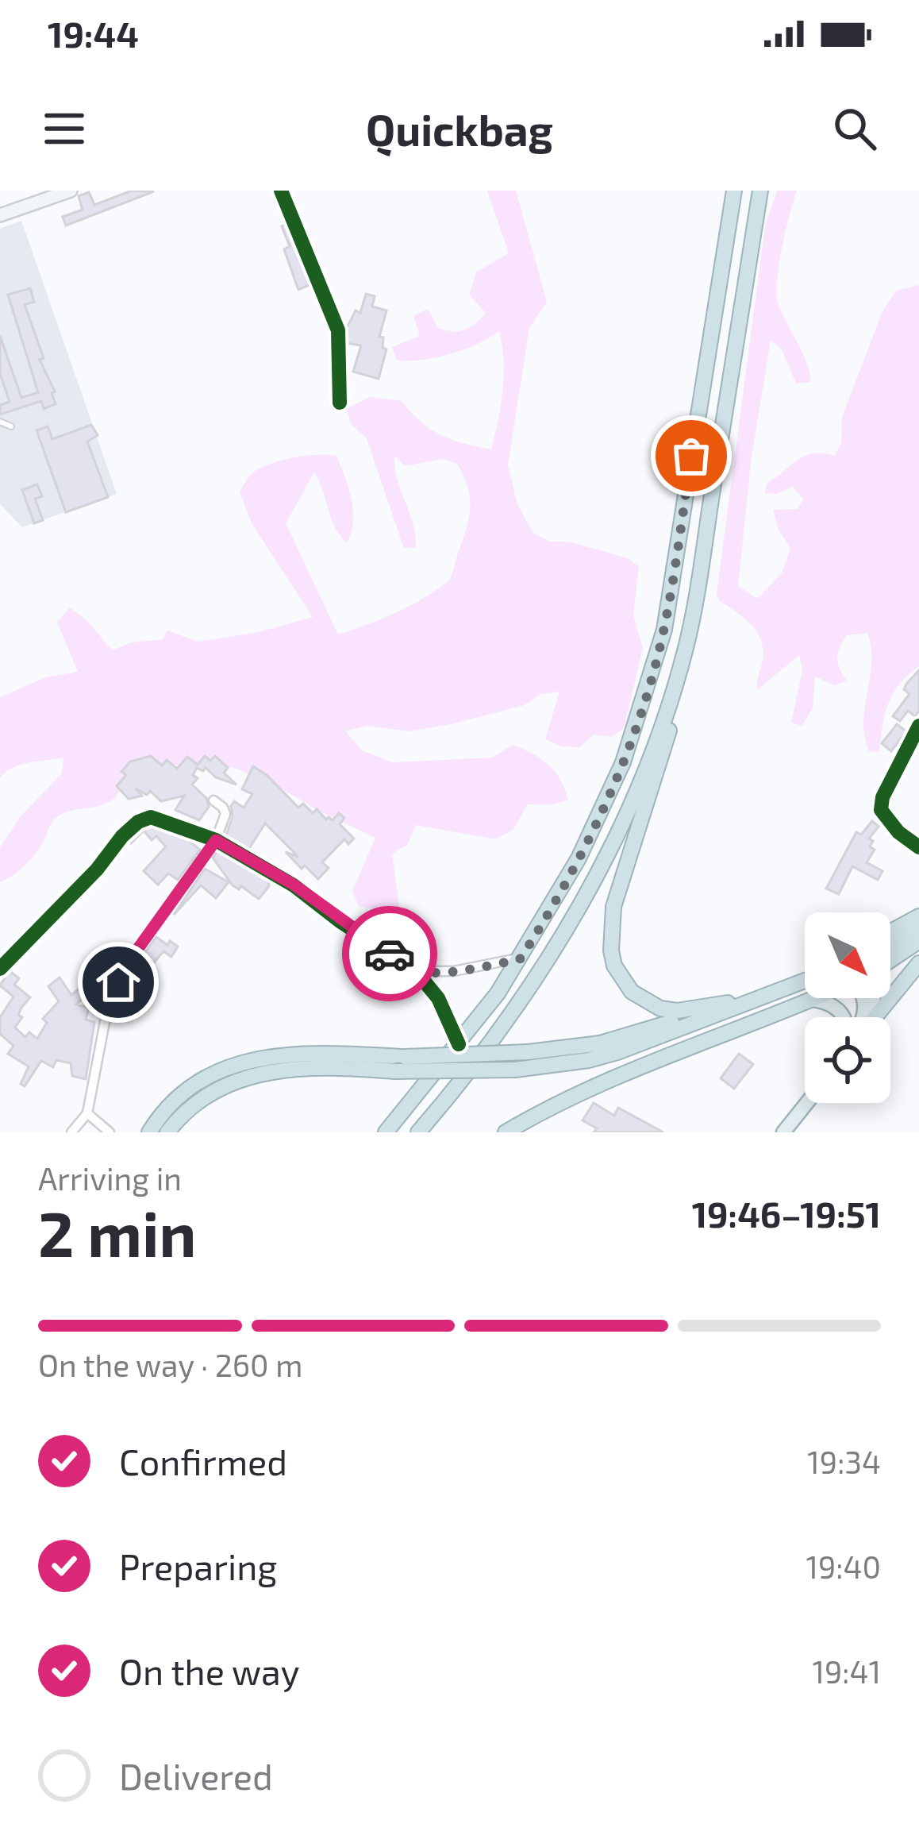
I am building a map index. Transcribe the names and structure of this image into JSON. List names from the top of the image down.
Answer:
{
  "north": "bottom right",
  "page": {
    "status": "19:44",
    "header": "Quickbag",
    "heading": ["2 min", "Arriving in", "19:46–19:51"],
    "bar": "On the way · 260 m",
    "list": [
      ["Confirmed", "19:34"],
      ["Preparing", "19:40"],
      ["On the way", "19:41"],
      "Delivered"
    ]
  }
}
